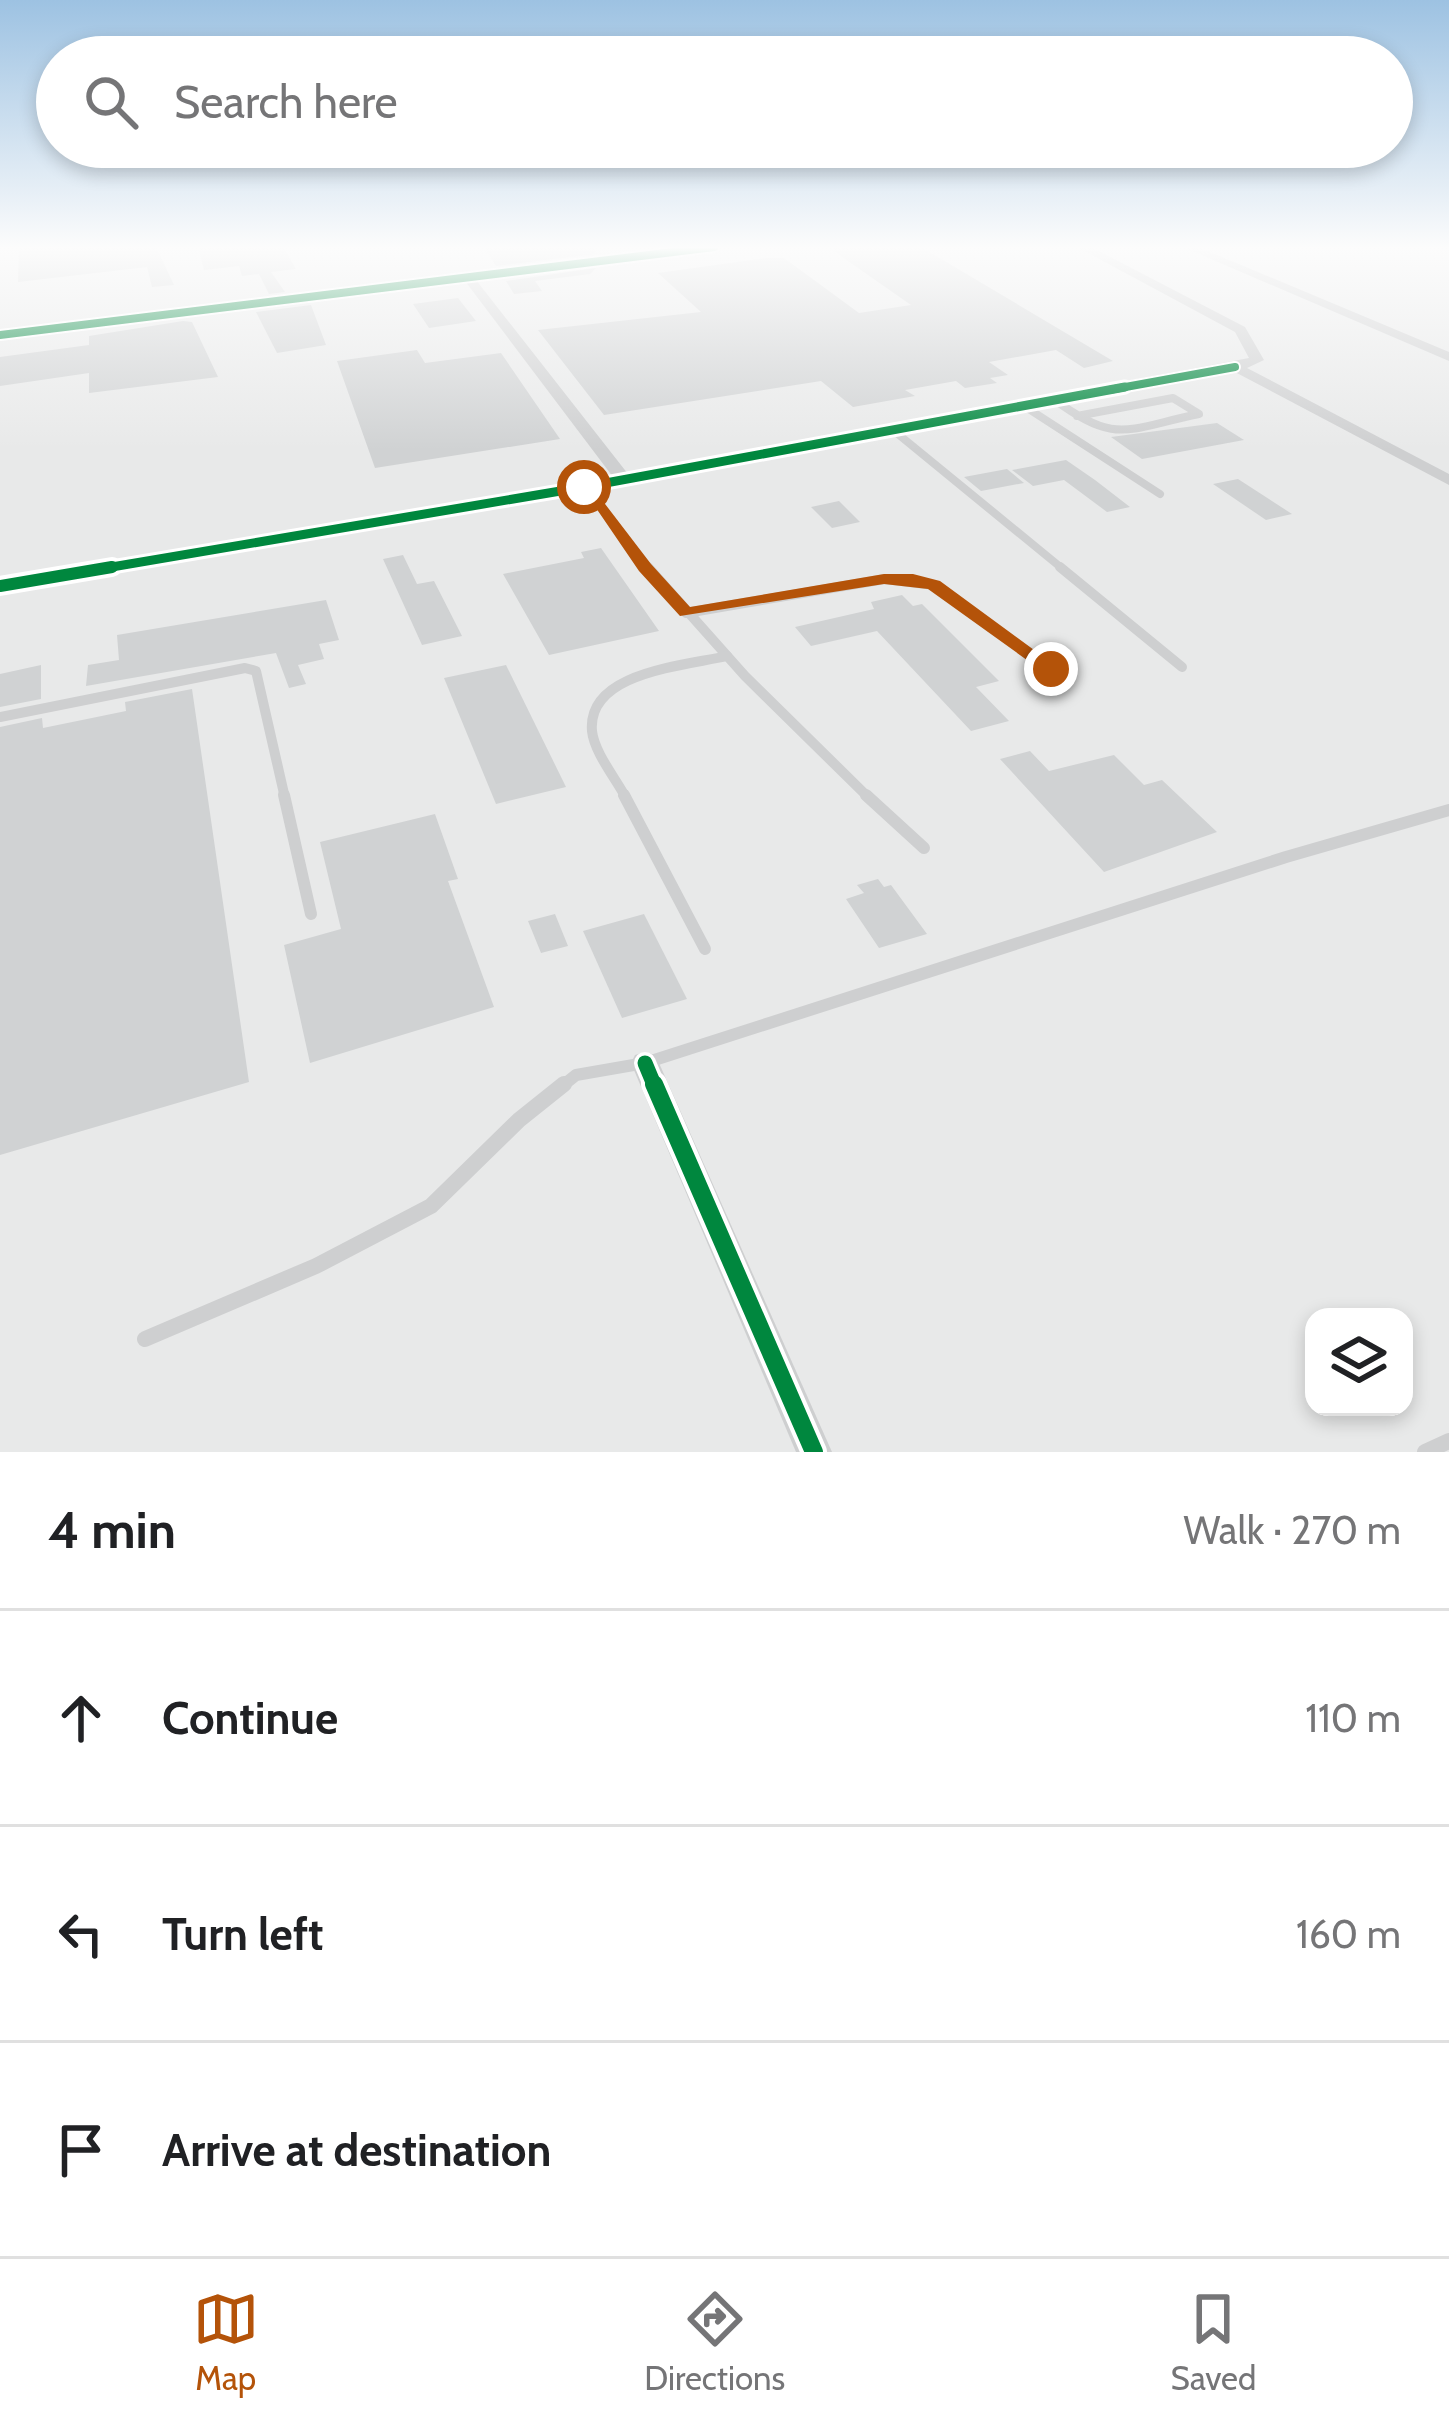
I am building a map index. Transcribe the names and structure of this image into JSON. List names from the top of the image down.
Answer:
{
  "page": {
    "search": "Search here",
    "heading": ["4 min", "Walk · 270 m"],
    "list": [
      ["Continue", "110 m"],
      ["Turn left", "160 m"],
      "Arrive at destination"
    ],
    "nav": ["Map", "Directions", "Saved"]
  }
}
